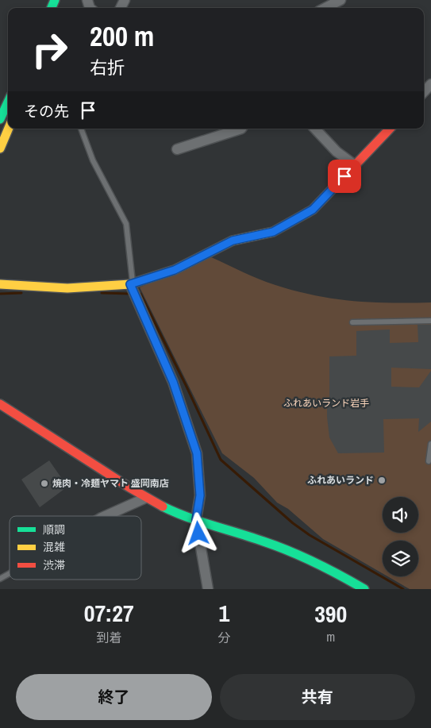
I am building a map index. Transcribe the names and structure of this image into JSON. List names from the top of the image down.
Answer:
{
  "parks": ["ふれあいランド岩手"],
  "places": ["ふれあいランド", "焼肉・冷麺ヤマト 盛岡南店"],
  "legend": ["順調", "混雑", "渋滞"],
  "page": {
    "turn": ["200 m", "右折"],
    "then": "その先",
    "eta": [
      "07:27",
      "到着",
      "1",
      "分",
      "390",
      "m"
    ],
    "buttons": ["終了", "共有"]
  }
}
